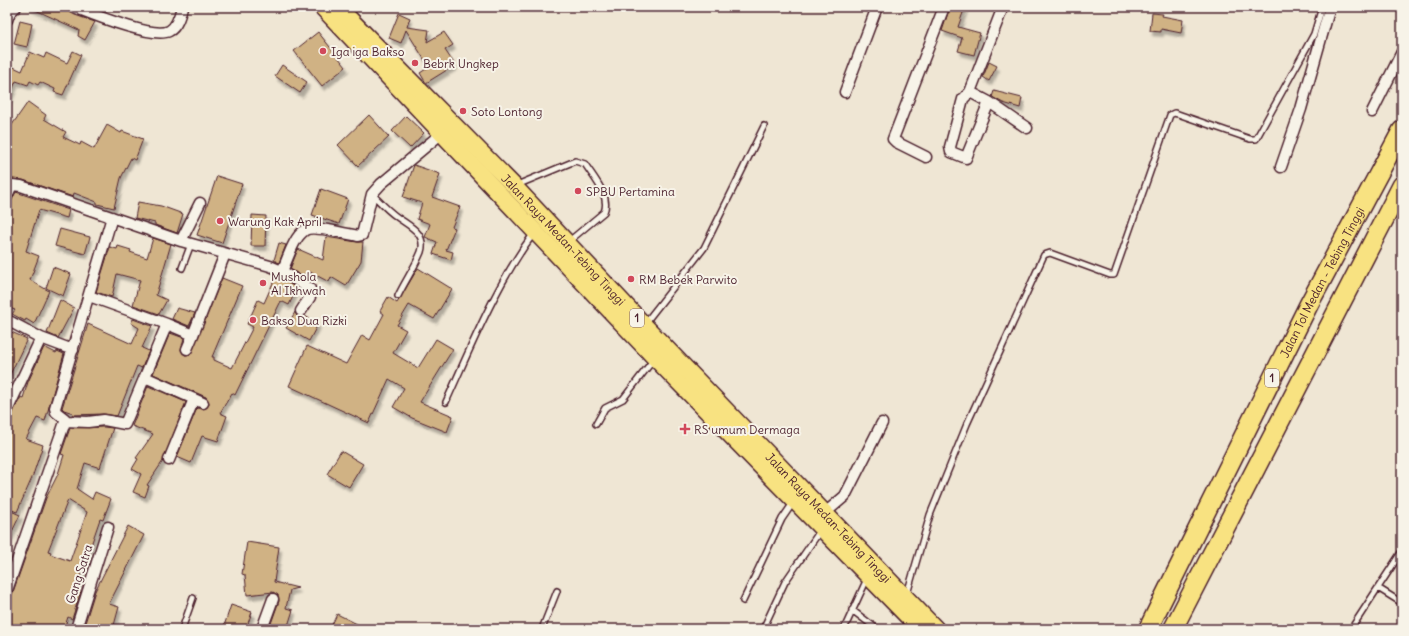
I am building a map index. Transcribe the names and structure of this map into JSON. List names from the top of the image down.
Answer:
{
  "streets": {
    "highway": ["Jalan Raya Medan-Tebing Tinggi", "Jalan Tol Medan - Tebing Tinggi", "1"],
    "street": ["Gang Satra"]
  },
  "places": {
    "other": [
      "Iga iga Bakso",
      "Bebrk Ungkep",
      "Soto Lontong",
      "SPBU Pertamina",
      "Warung Kak April",
      "RM Bebek Parwito",
      "Mushola Al Ikhwah",
      "Bakso Dua Rizki"
    ],
    "health": ["RS umum Dermaga"]
  }
}
